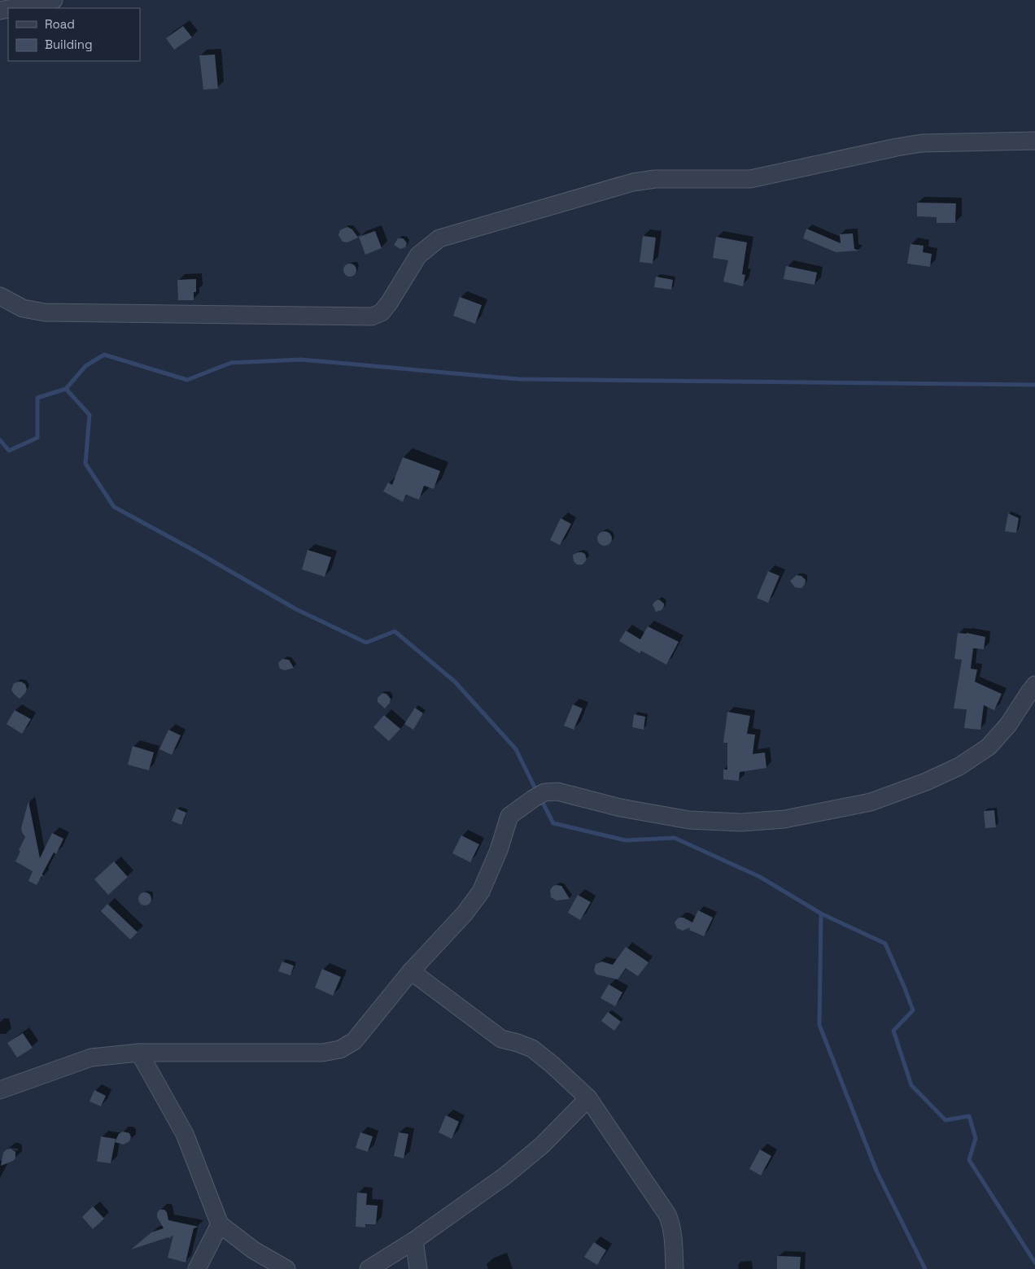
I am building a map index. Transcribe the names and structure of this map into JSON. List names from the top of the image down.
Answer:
{
  "legend": ["Road", "Building"]
}
